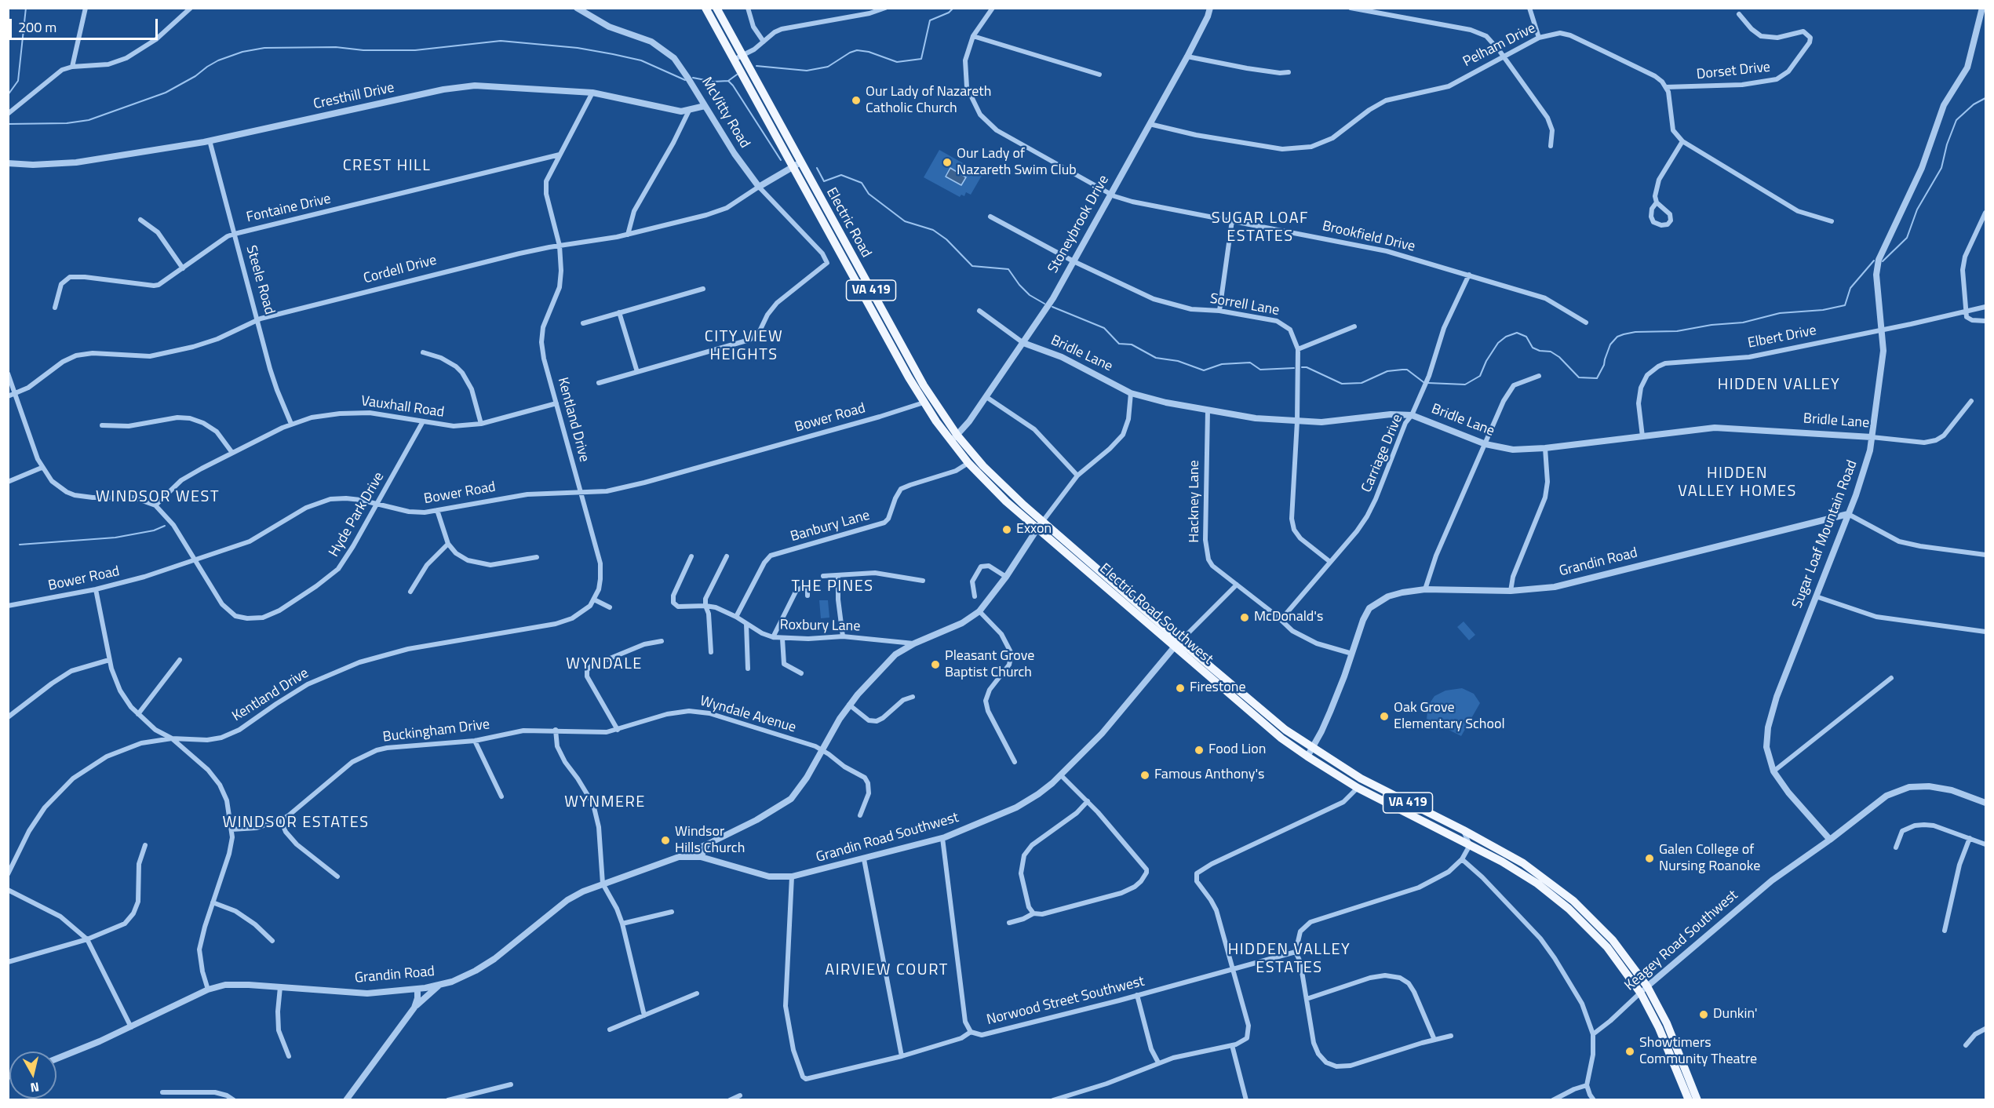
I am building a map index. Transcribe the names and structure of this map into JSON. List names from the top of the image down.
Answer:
{
  "streets": {
    "main road": ["Electric Road", "VA 419", "Electric Road Southwest"],
    "street": [
      "Pelham Drive",
      "Dorset Drive",
      "Cresthill Drive",
      "McVitty Road",
      "Fontaine Drive",
      "Stoneybrook Drive",
      "Brookfield Drive",
      "Cordell Drive",
      "Steele Road",
      "Sorrell Lane",
      "Elbert Drive",
      "Bridle Lane",
      "Vauxhall Road",
      "Bower Road",
      "Kentland Drive",
      "Carriage Drive",
      "Hackney Lane",
      "Hyde Park Drive",
      "Banbury Lane",
      "Sugar Loaf Mountain Road",
      "Grandin Road",
      "Roxbury Lane",
      "Wyndale Avenue",
      "Buckingham Drive",
      "Grandin Road Southwest",
      "Keagey Road Southwest",
      "Norwood Street Southwest"
    ]
  },
  "crossings": [
    ["Pelham Drive", "Dorset Drive"],
    ["Pelham Drive", "Stoneybrook Drive"],
    ["Cresthill Drive", "McVitty Road"],
    ["Cresthill Drive", "Steele Road"],
    ["Cresthill Drive", "Kentland Drive"],
    ["McVitty Road", "Cordell Drive"],
    ["Fontaine Drive", "Steele Road"],
    ["Fontaine Drive", "Kentland Drive"],
    ["Electric Road", "Stoneybrook Drive"],
    ["Electric Road", "Cordell Drive"],
    ["Electric Road", "Bower Road"],
    ["Electric Road", "Banbury Lane"],
    ["Electric Road", "Electric Road Southwest"],
    ["Stoneybrook Drive", "Brookfield Drive"],
    ["Stoneybrook Drive", "Sorrell Lane"],
    ["Stoneybrook Drive", "Bridle Lane"],
    ["Brookfield Drive", "Carriage Drive"],
    ["Cordell Drive", "Steele Road"],
    ["Cordell Drive", "Kentland Drive"],
    ["Cordell Drive", "Hyde Park Drive"],
    ["Steele Road", "Vauxhall Road"],
    ["Sorrell Lane", "Bridle Lane"],
    ["Sorrell Lane", "Carriage Drive"],
    ["Elbert Drive", "Bridle Lane"],
    ["Elbert Drive", "Sugar Loaf Mountain Road"],
    ["Bridle Lane", "Carriage Drive"],
    ["Bridle Lane", "Hackney Lane"],
    ["Bridle Lane", "Sugar Loaf Mountain Road"],
    ["Vauxhall Road", "Kentland Drive"],
    ["Vauxhall Road", "Hyde Park Drive"],
    ["Bower Road", "Kentland Drive"],
    ["Bower Road", "Hyde Park Drive"],
    ["Carriage Drive", "Hackney Lane"],
    ["Hackney Lane", "Grandin Road"],
    ["Banbury Lane", "Roxbury Lane"],
    ["Sugar Loaf Mountain Road", "Grandin Road"],
    ["Sugar Loaf Mountain Road", "Keagey Road Southwest"],
    ["Grandin Road", "Electric Road Southwest"],
    ["Grandin Road", "Grandin Road Southwest"],
    ["Electric Road Southwest", "Grandin Road Southwest"],
    ["Electric Road Southwest", "Keagey Road Southwest"],
    ["Wyndale Avenue", "Buckingham Drive"],
    ["Grandin Road Southwest", "Norwood Street Southwest"]
  ],
  "districts": [
    "CREST HILL",
    "SUGAR LOAF ESTATES",
    "CITY VIEW HEIGHTS",
    "HIDDEN VALLEY",
    "HIDDEN VALLEY HOMES",
    "WINDSOR WEST",
    "THE PINES",
    "WYNDALE",
    "WYNMERE",
    "WINDSOR ESTATES",
    "HIDDEN VALLEY ESTATES",
    "AIRVIEW COURT"
  ],
  "places": [
    "Our Lady of Nazareth Catholic Church",
    "Our Lady of Nazareth Swim Club",
    "Exxon",
    "McDonald's",
    "Pleasant Grove Baptist Church",
    "Firestone",
    "Oak Grove Elementary School",
    "Food Lion",
    "Famous Anthony's",
    "Windsor Hills Church",
    "Galen College of Nursing Roanoke",
    "Dunkin'",
    "Showtimers Community Theatre"
  ],
  "scale_bar": "200 m",
  "north": "bottom"
}
